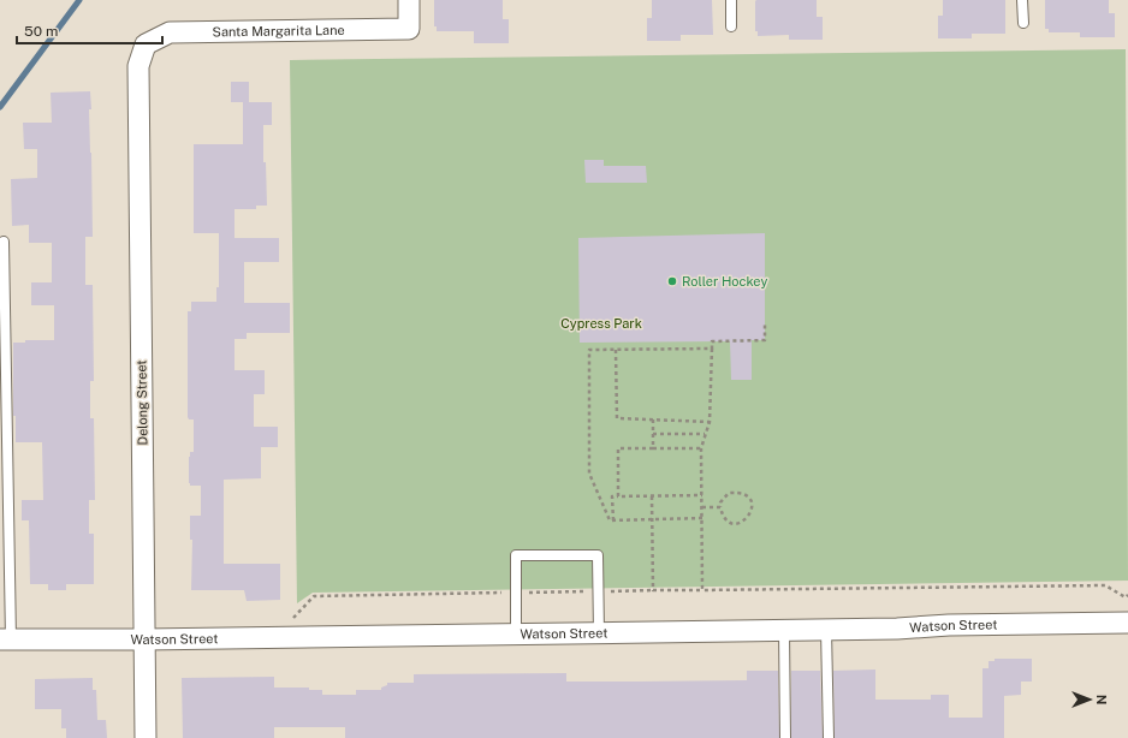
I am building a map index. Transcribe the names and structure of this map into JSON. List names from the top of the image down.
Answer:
{
  "streets": {
    "street": ["Santa Margarita Lane", "Delong Street", "Watson Street"]
  },
  "crossings": [
    ["Santa Margarita Lane", "Delong Street"],
    ["Delong Street", "Watson Street"]
  ],
  "parks": ["Cypress Park"],
  "places": ["Roller Hockey"],
  "scale_bar": "50 m",
  "north": "right"
}
